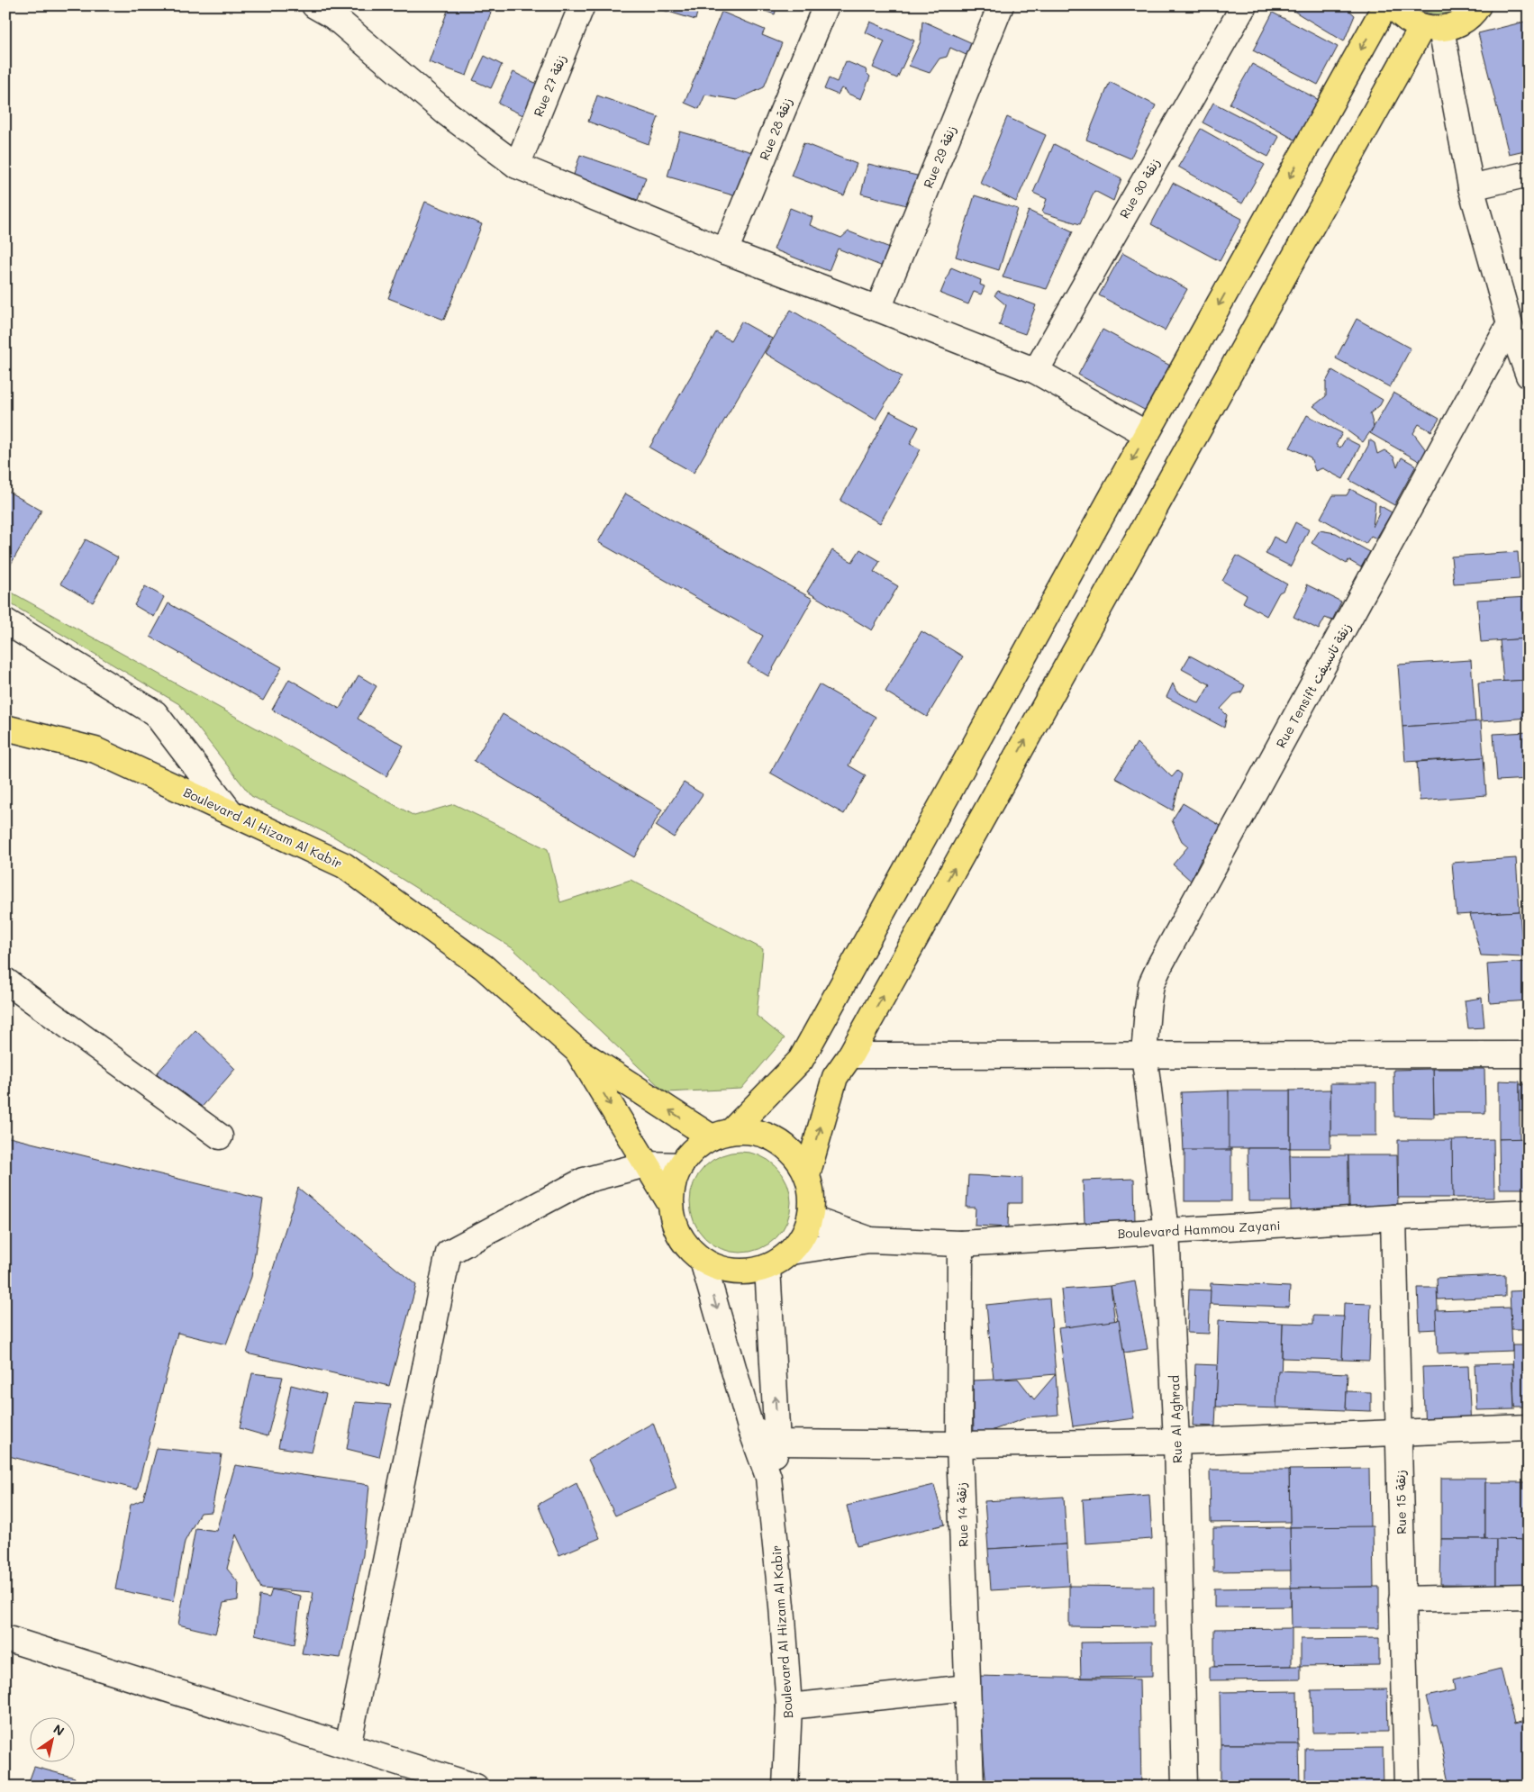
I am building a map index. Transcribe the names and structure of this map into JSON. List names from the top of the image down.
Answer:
{
  "streets": {
    "main road": ["Boulevard Al Hizam Al Kabir"],
    "street": [
      "Rue 27 زنقة",
      "Rue 28 زنقة",
      "Rue 29 زنقة",
      "Rue 30 زنقة",
      "Rue Tensift زنقة تانسيفت",
      "Boulevard Hammou Zayani",
      "Rue Al Aghrad",
      "Rue 15 زنقة",
      "Rue 14 زنقة"
    ]
  },
  "crossings": [
    ["Rue Tensift زنقة تانسيفت", "Rue Al Aghrad"],
    ["Boulevard Hammou Zayani", "Rue Al Aghrad"],
    ["Boulevard Hammou Zayani", "Rue 15 زنقة"],
    ["Boulevard Hammou Zayani", "Rue 14 زنقة"]
  ],
  "north": "top right"
}
